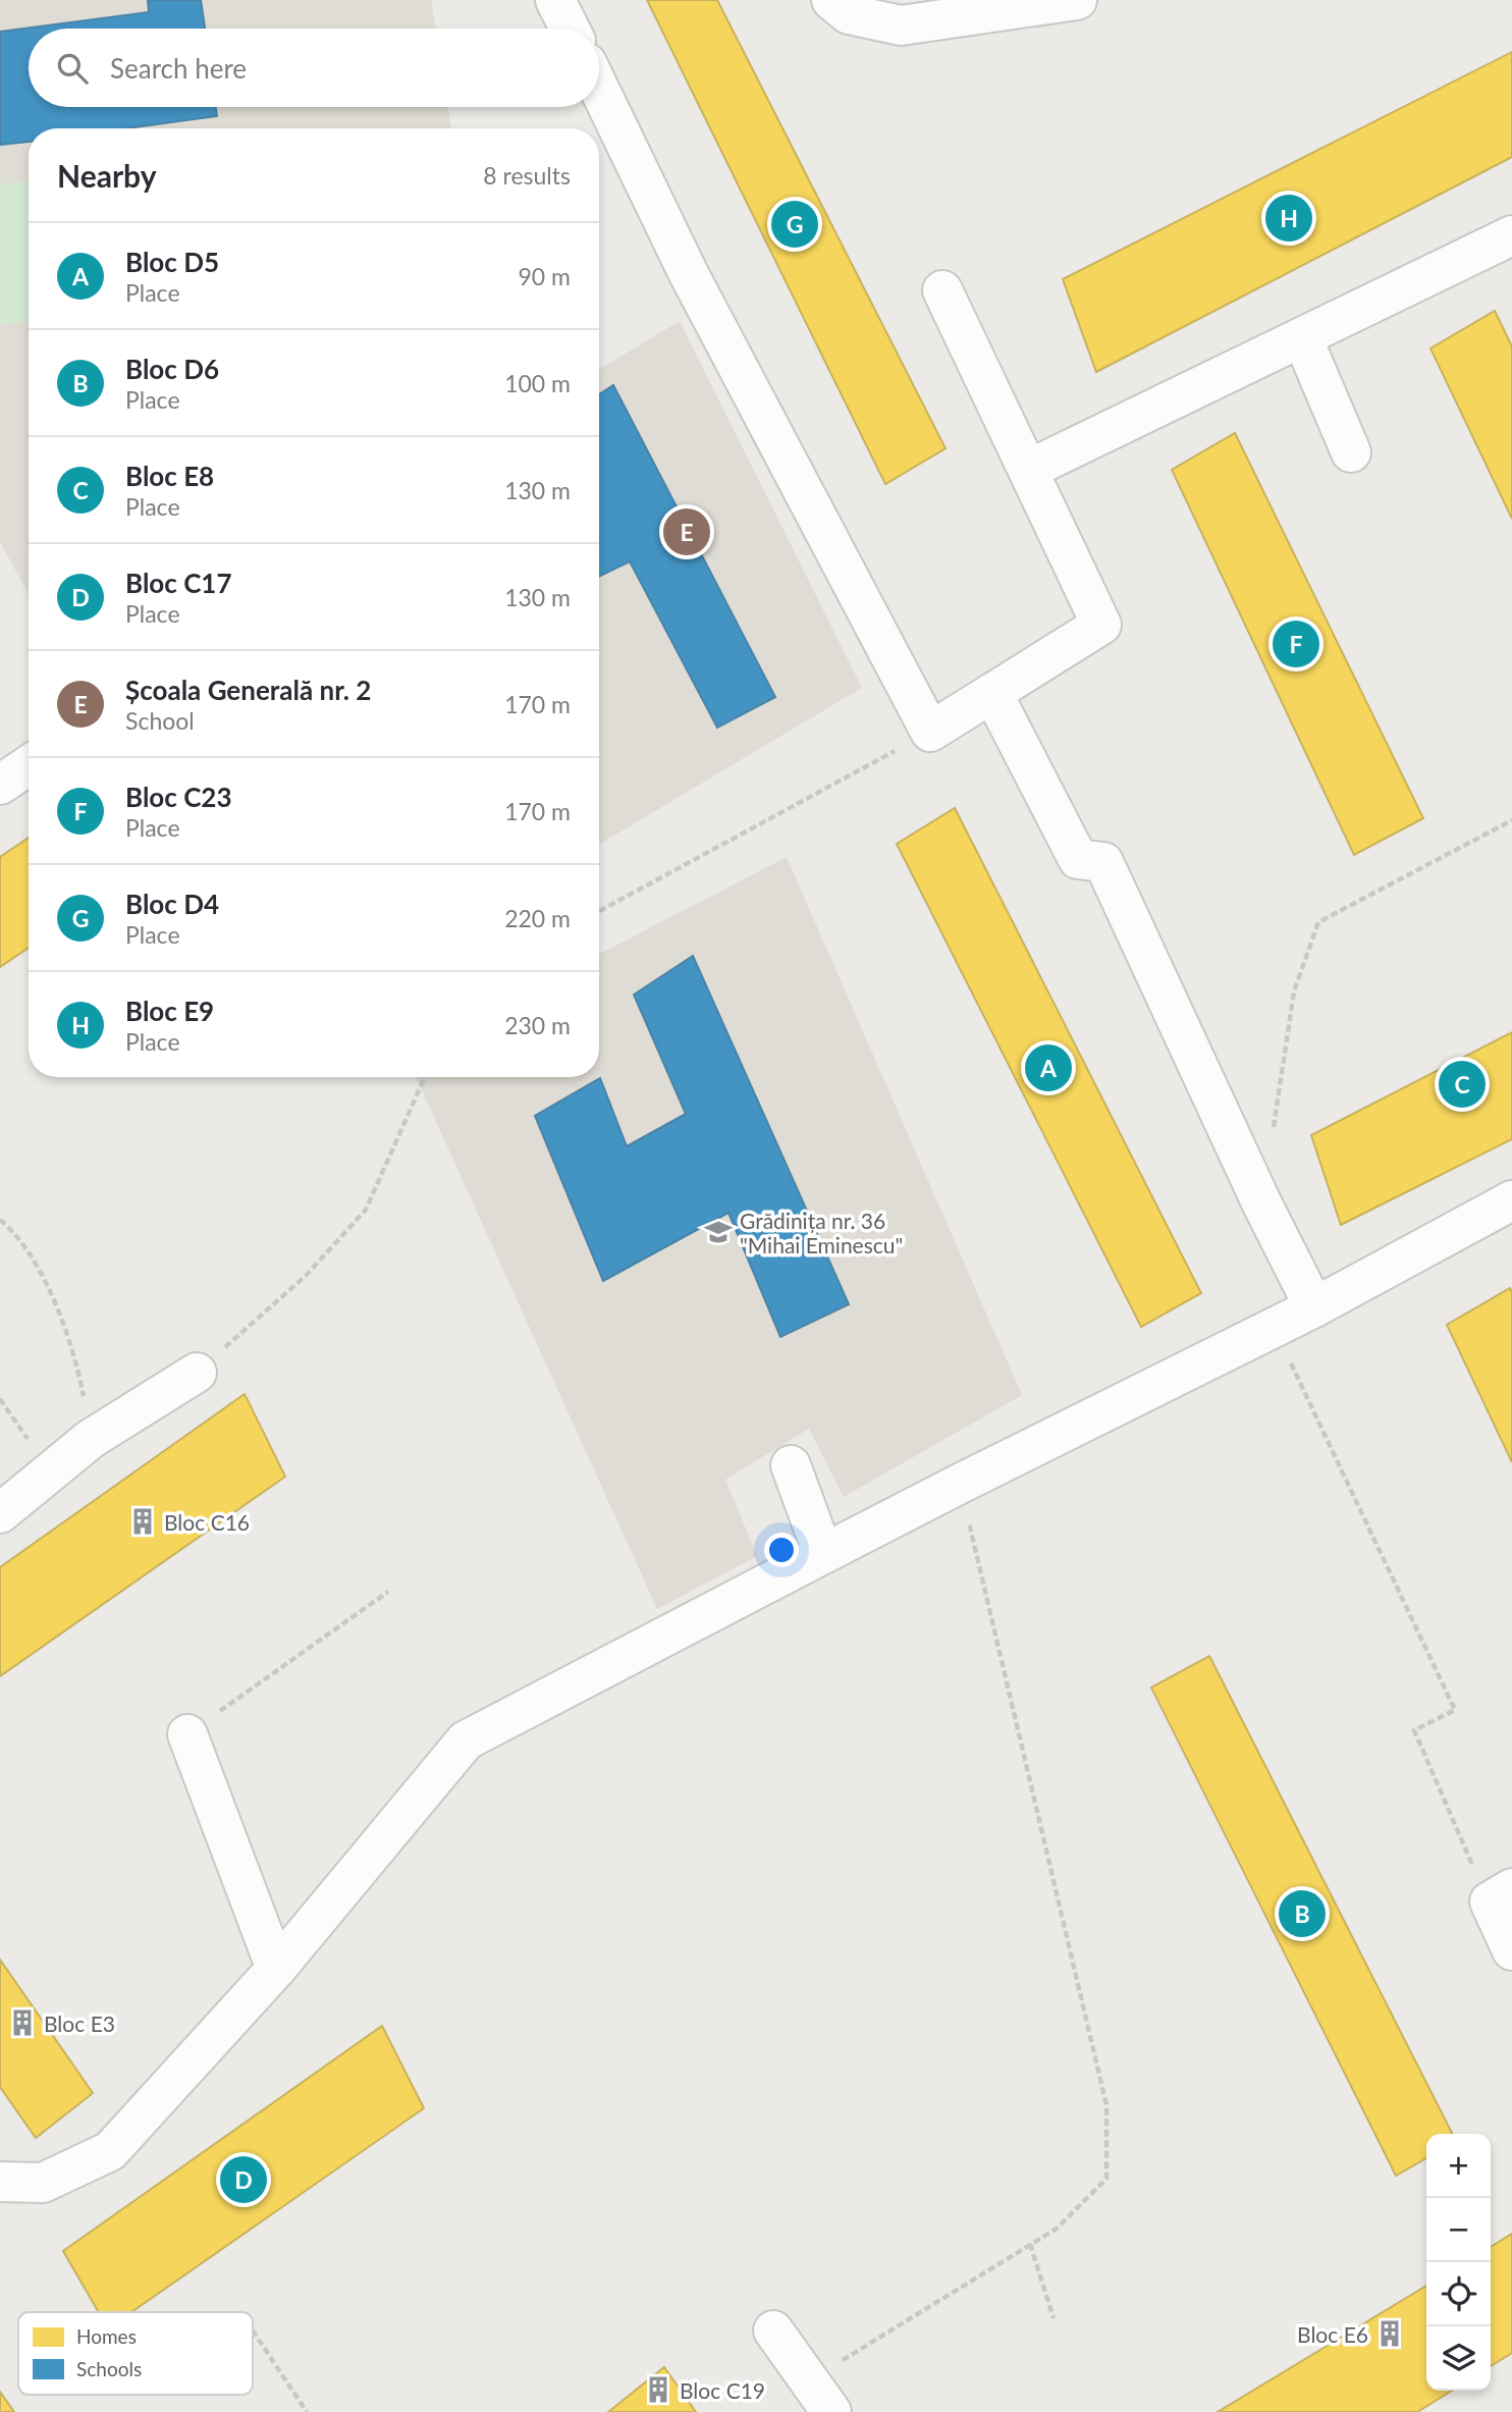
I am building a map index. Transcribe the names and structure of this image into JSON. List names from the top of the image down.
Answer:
{
  "places": {
    "school or university": ["Grădinița nr. 36 \"Mihai Eminescu\""],
    "building": [
      "Bloc C16",
      "Bloc E3",
      "Bloc E6",
      "Bloc C19"
    ]
  },
  "legend": ["Homes", "Schools"],
  "page": {
    "search": "Search here",
    "heading": ["Nearby", "8 results"],
    "pins": [
      "H",
      "G",
      "E",
      "F",
      "A",
      "C",
      "B",
      "D"
    ],
    "list": [
      {
        "mark": "A",
        "name": "Bloc D5",
        "note": "Place",
        "value": "90 m"
      },
      {
        "mark": "B",
        "name": "Bloc D6",
        "note": "Place",
        "value": "100 m"
      },
      {
        "mark": "C",
        "name": "Bloc E8",
        "note": "Place",
        "value": "130 m"
      },
      {
        "mark": "D",
        "name": "Bloc C17",
        "note": "Place",
        "value": "130 m"
      },
      {
        "mark": "E",
        "name": "Școala Generală nr. 2",
        "note": "School",
        "value": "170 m"
      },
      {
        "mark": "F",
        "name": "Bloc C23",
        "note": "Place",
        "value": "170 m"
      },
      {
        "mark": "G",
        "name": "Bloc D4",
        "note": "Place",
        "value": "220 m"
      },
      {
        "mark": "H",
        "name": "Bloc E9",
        "note": "Place",
        "value": "230 m"
      }
    ],
    "map_buttons": ["+", "−"]
  }
}
